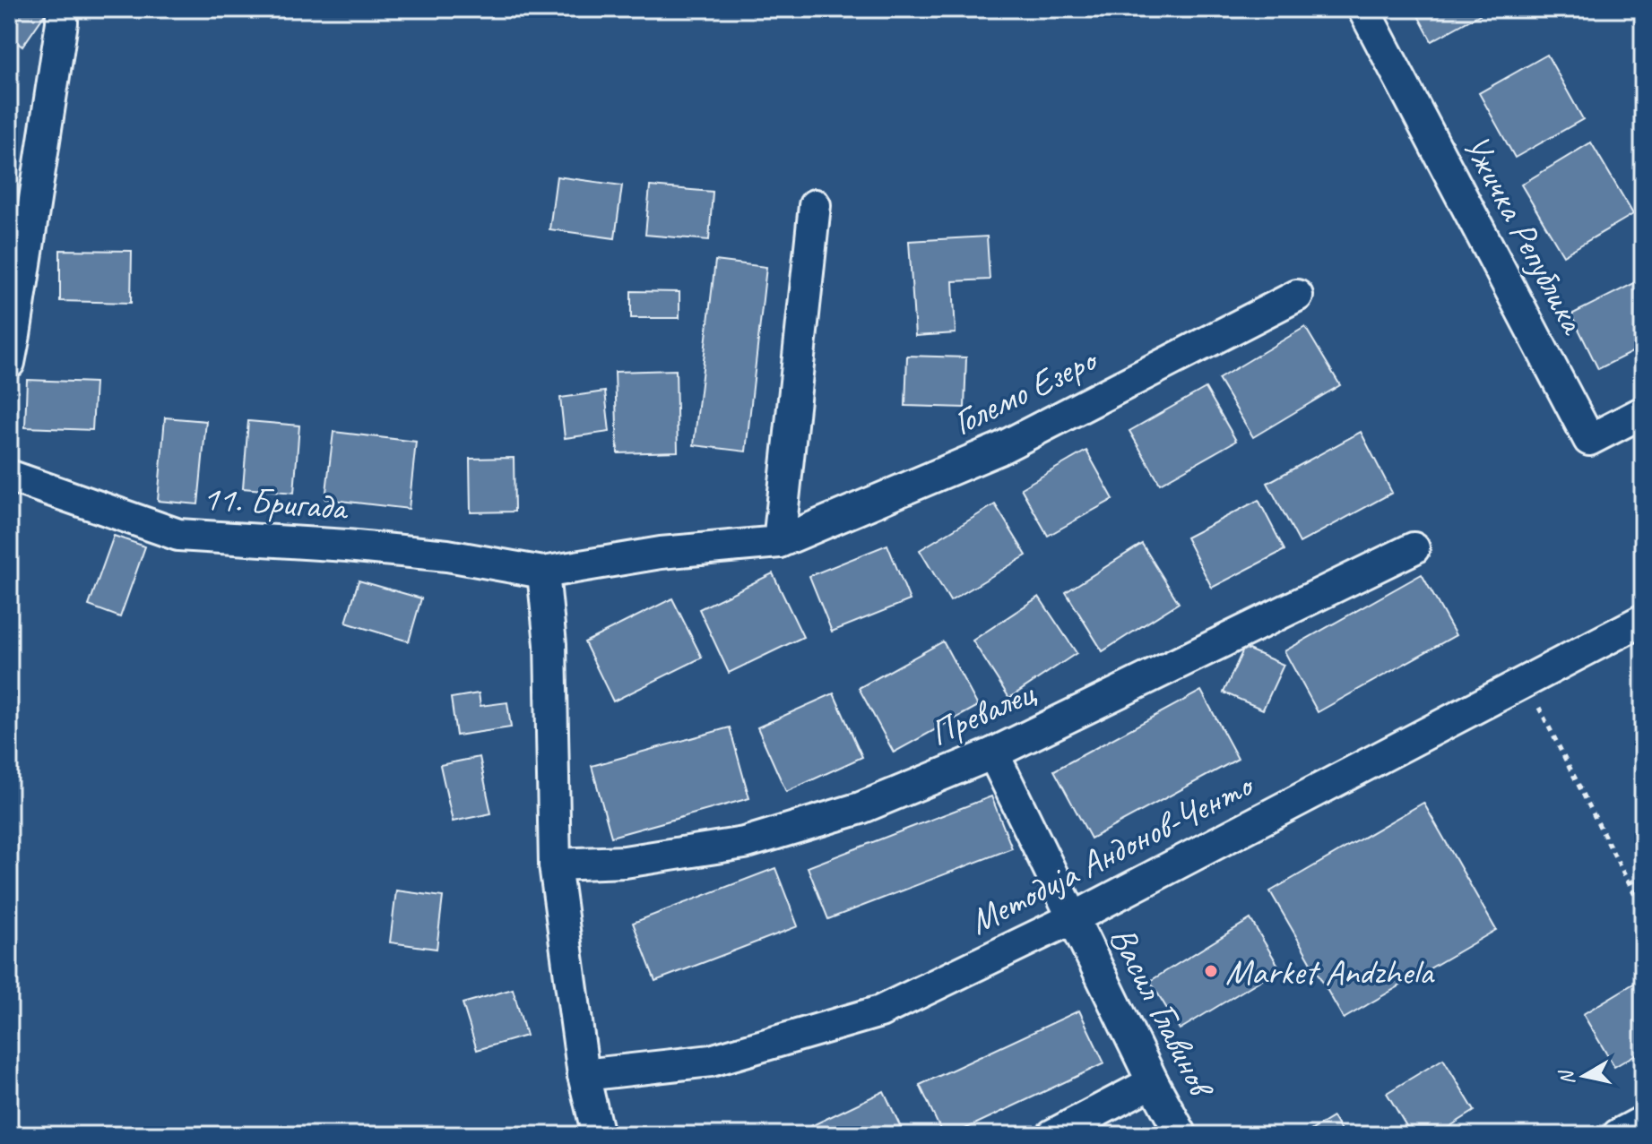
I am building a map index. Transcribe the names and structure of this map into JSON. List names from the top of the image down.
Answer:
{
  "streets": {
    "street": [
      "Ужичка Република",
      "Големо Езеро",
      "11. Бригада",
      "Превалец",
      "Методија Андонов-Ченто",
      "Васил Главинов"
    ]
  },
  "crossings": [
    ["Големо Езеро", "11. Бригада"],
    ["Превалец", "Васил Главинов"],
    ["Методија Андонов-Ченто", "Васил Главинов"]
  ],
  "places": ["Market Andzhela"],
  "north": "left"
}
